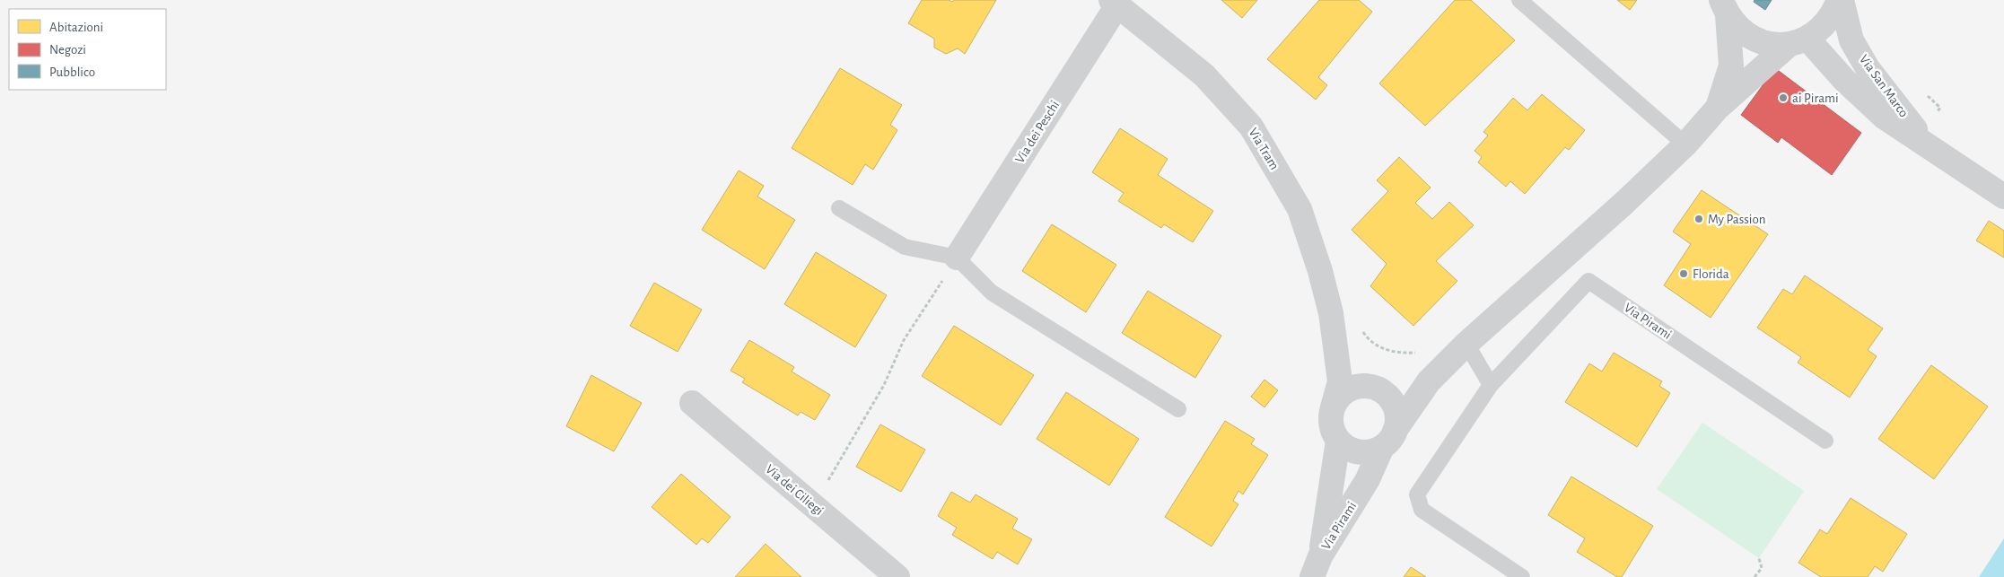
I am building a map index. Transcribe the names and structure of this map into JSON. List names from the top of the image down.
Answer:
{
  "streets": {
    "street": [
      "Via San Marco",
      "Via dei Peschi",
      "Via Tram",
      "Via Pirami",
      "Via dei Ciliegi"
    ]
  },
  "crossings": [
    ["Via San Marco", "Via Pirami"],
    ["Via dei Peschi", "Via Tram"],
    ["Via Tram", "Via Pirami"]
  ],
  "places": ["ai Pirami", "My Passion", "Florida"],
  "legend": ["Abitazioni", "Negozi", "Pubblico"]
}
